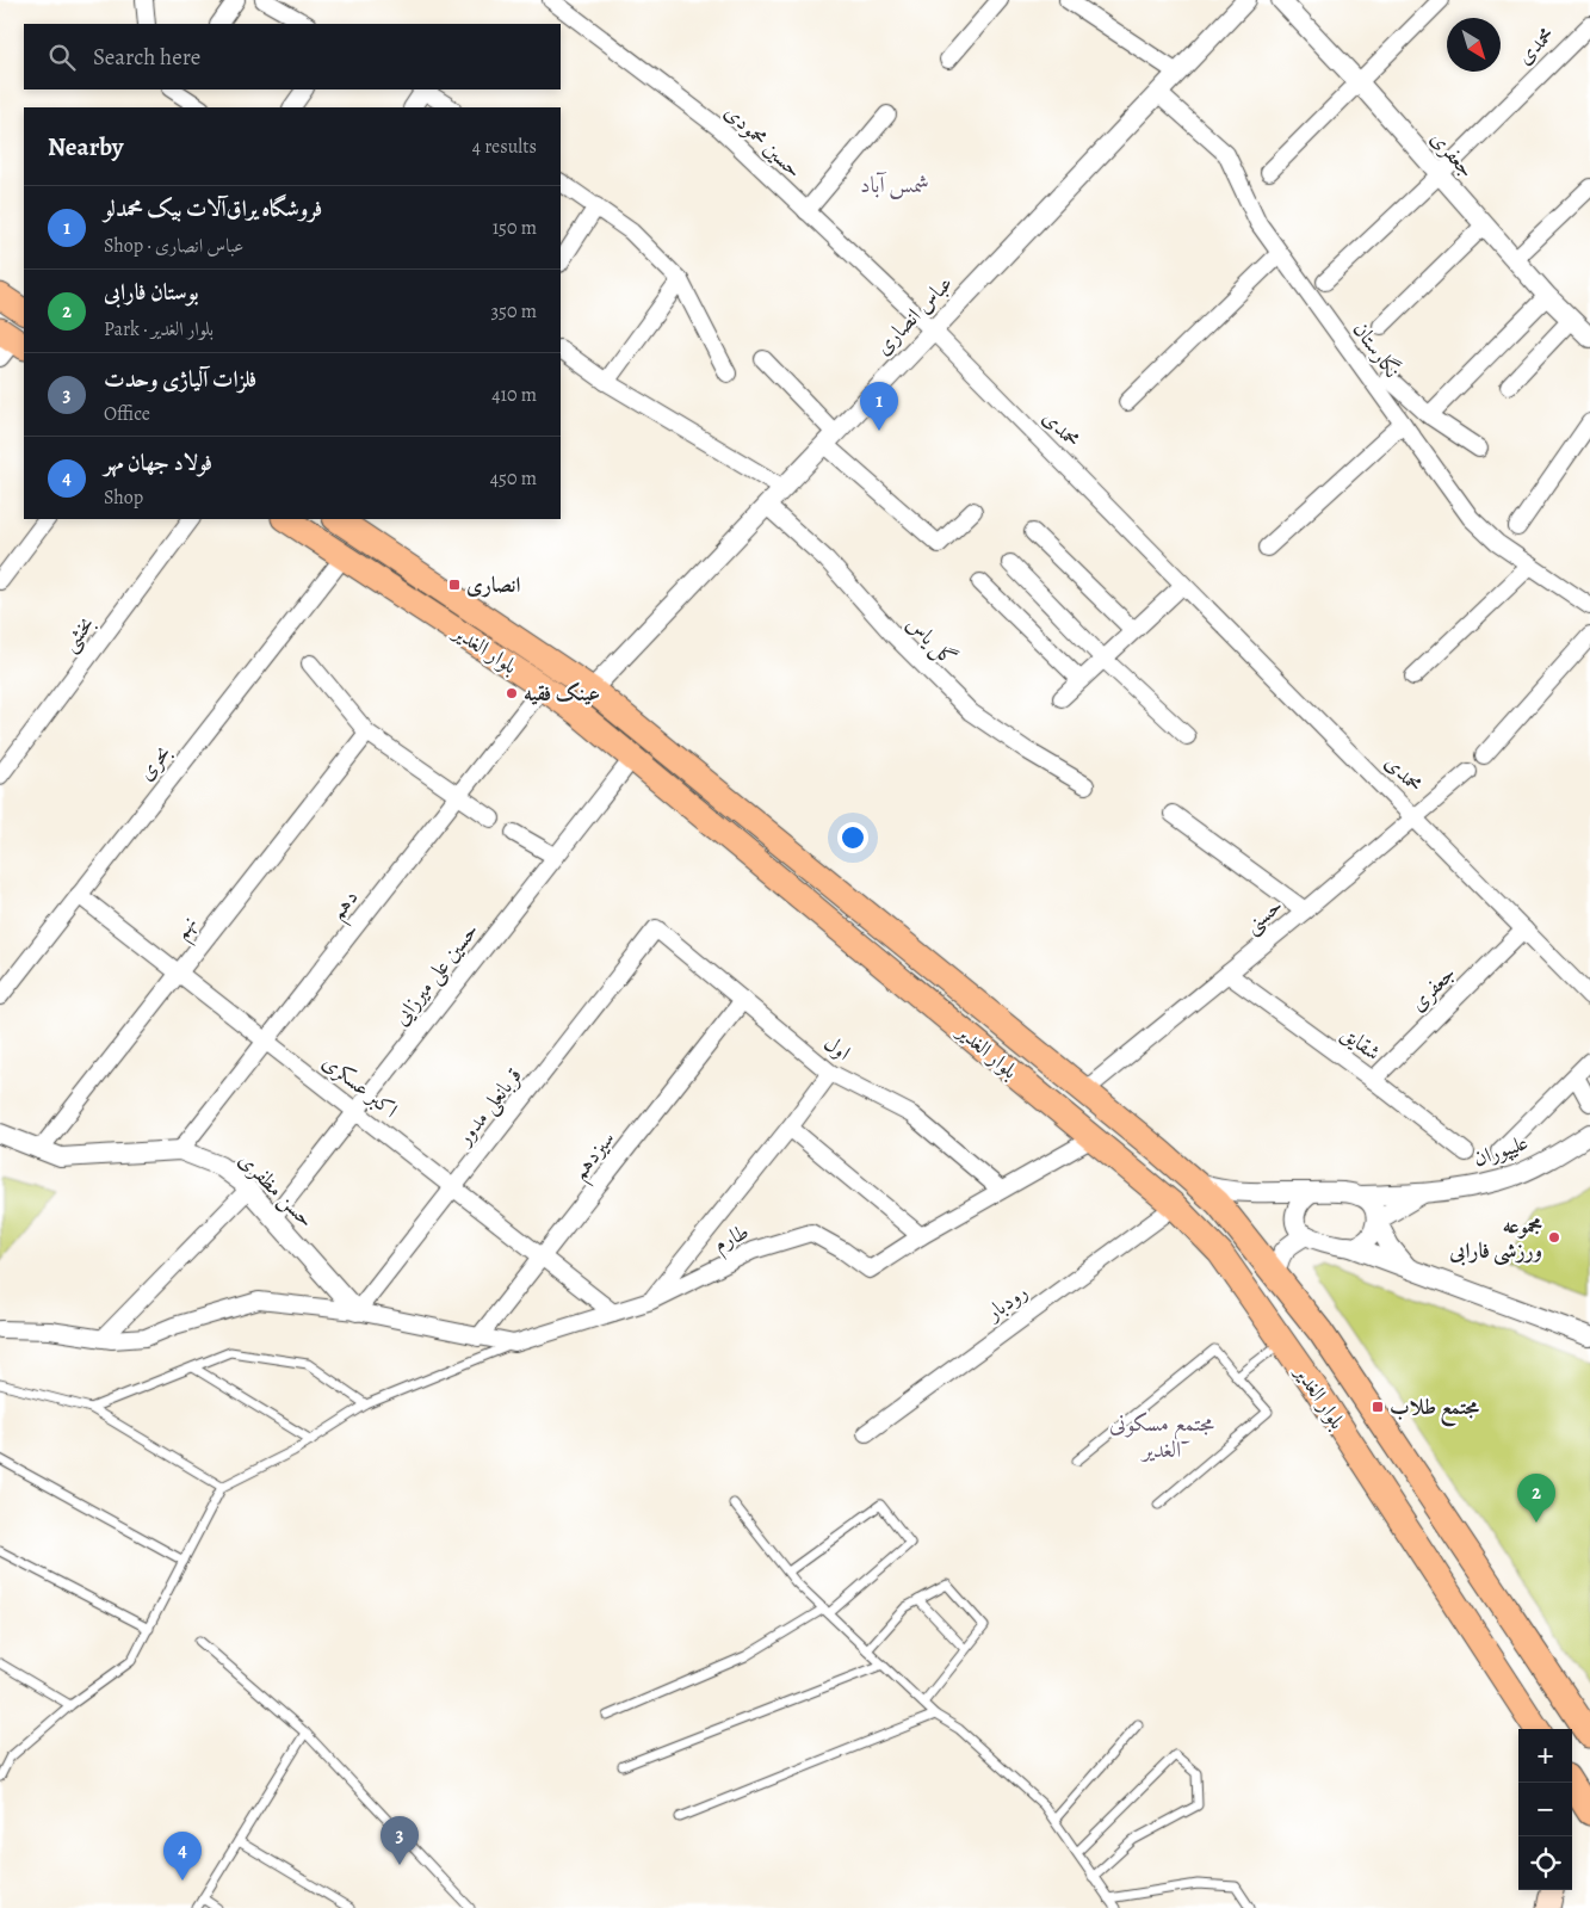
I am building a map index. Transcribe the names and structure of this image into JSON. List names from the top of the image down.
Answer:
{
  "streets": {
    "main road": ["بلوار الغدیر"],
    "street": [
      "محمدی",
      "حسین محمودی",
      "جعفری",
      "عباس انصاری",
      "نگارستان",
      "بخشی",
      "گل یاس",
      "بحری",
      "دهم",
      "حسنی",
      "نهم",
      "حسین علی میرزایی",
      "شقایق",
      "اول",
      "اکبر عسکری",
      "قربانعلی مدور",
      "علیپوران",
      "سیزدهم",
      "حسن مظفری",
      "طارم",
      "رودبار"
    ]
  },
  "crossings": [
    ["محمدی", "حسین محمودی"],
    ["محمدی", "جعفری"],
    ["محمدی", "عباس انصاری"],
    ["محمدی", "حسنی"],
    ["حسین محمودی", "عباس انصاری"],
    ["جعفری", "شقایق"],
    ["عباس انصاری", "نگارستان"],
    ["عباس انصاری", "گل یاس"],
    ["عباس انصاری", "بلوار الغدیر"],
    ["بلوار الغدیر", "بحری"],
    ["بلوار الغدیر", "دهم"],
    ["بلوار الغدیر", "حسنی"],
    ["بلوار الغدیر", "حسین علی میرزایی"],
    ["بلوار الغدیر", "طارم"],
    ["بلوار الغدیر", "رودبار"],
    ["بحری", "اکبر عسکری"],
    ["دهم", "اکبر عسکری"],
    ["دهم", "حسن مظفری"],
    ["حسنی", "شقایق"],
    ["نهم", "اکبر عسکری"],
    ["نهم", "حسن مظفری"],
    ["حسین علی میرزایی", "اکبر عسکری"],
    ["حسین علی میرزایی", "حسن مظفری"],
    ["اول", "قربانعلی مدور"],
    ["اول", "سیزدهم"],
    ["اول", "طارم"],
    ["اکبر عسکری", "قربانعلی مدور"],
    ["اکبر عسکری", "سیزدهم"],
    ["اکبر عسکری", "طارم"],
    ["قربانعلی مدور", "حسن مظفری"],
    ["قربانعلی مدور", "طارم"],
    ["سیزدهم", "طارم"],
    ["حسن مظفری", "طارم"]
  ],
  "districts": ["شمس آباد", "مجتمع مسکونی الغدیر"],
  "places": {
    "transit": ["انصاری", "مجتمع طلاب"],
    "other": ["عینک فقیه", "مجموعه ورزشی فارابی"]
  },
  "north": "bottom right",
  "page": {
    "search": "Search here",
    "heading": ["Nearby", "4 results"],
    "list": [
      {
        "mark": "1",
        "name": "فروشگاه یراق‌آلات بیک محمدلو",
        "note": "Shop · عباس انصاری",
        "value": "150 m"
      },
      {
        "mark": "2",
        "name": "بوستان فارابی",
        "note": "Park · بلوار الغدیر",
        "value": "350 m"
      },
      {
        "mark": "3",
        "name": "فلزات آلیاژی وحدت",
        "note": "Office",
        "value": "410 m"
      },
      {
        "mark": "4",
        "name": "فولاد جهان مهر",
        "note": "Shop",
        "value": "450 m"
      }
    ],
    "pins": [
      "1",
      "2",
      "3",
      "4"
    ],
    "map_buttons": ["+", "−"]
  }
}
